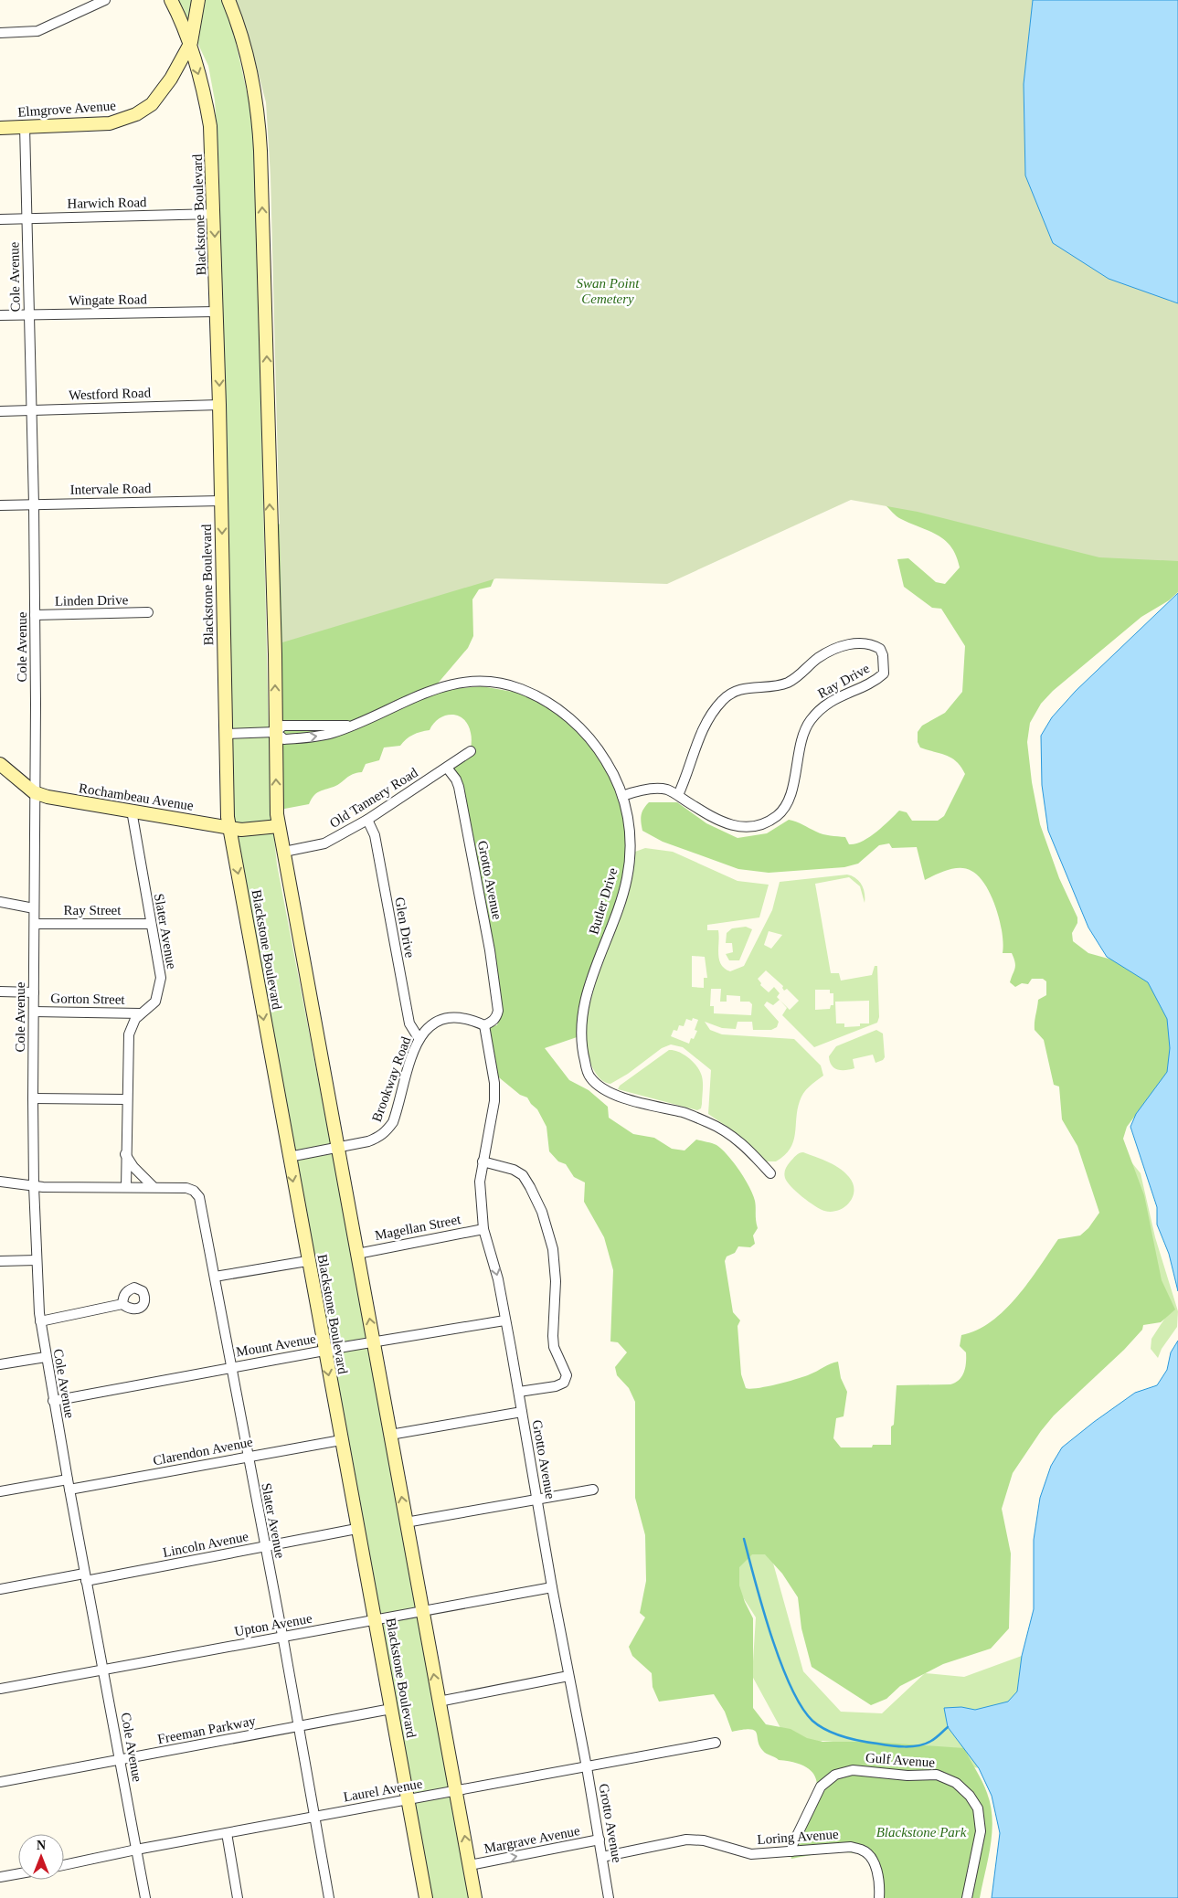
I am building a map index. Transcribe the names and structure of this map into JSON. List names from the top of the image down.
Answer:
{
  "streets": {
    "main road": ["Elmgrove Avenue", "Blackstone Boulevard", "Rochambeau Avenue"],
    "street": [
      "Harwich Road",
      "Cole Avenue",
      "Wingate Road",
      "Westford Road",
      "Intervale Road",
      "Linden Drive",
      "Ray Drive",
      "Old Tannery Road",
      "Grotto Avenue",
      "Butler Drive",
      "Ray Street",
      "Glen Drive",
      "Slater Avenue",
      "Gorton Street",
      "Brookway Road",
      "Magellan Street",
      "Mount Avenue",
      "Clarendon Avenue",
      "Lincoln Avenue",
      "Upton Avenue",
      "Freeman Parkway",
      "Gulf Avenue",
      "Laurel Avenue",
      "Loring Avenue",
      "Margrave Avenue"
    ]
  },
  "crossings": [
    ["Elmgrove Avenue", "Blackstone Boulevard"],
    ["Elmgrove Avenue", "Cole Avenue"],
    ["Harwich Road", "Blackstone Boulevard"],
    ["Harwich Road", "Cole Avenue"],
    ["Blackstone Boulevard", "Wingate Road"],
    ["Blackstone Boulevard", "Westford Road"],
    ["Blackstone Boulevard", "Intervale Road"],
    ["Blackstone Boulevard", "Rochambeau Avenue"],
    ["Blackstone Boulevard", "Butler Drive"],
    ["Blackstone Boulevard", "Brookway Road"],
    ["Blackstone Boulevard", "Mount Avenue"],
    ["Blackstone Boulevard", "Clarendon Avenue"],
    ["Blackstone Boulevard", "Lincoln Avenue"],
    ["Blackstone Boulevard", "Upton Avenue"],
    ["Blackstone Boulevard", "Freeman Parkway"],
    ["Blackstone Boulevard", "Laurel Avenue"],
    ["Cole Avenue", "Wingate Road"],
    ["Cole Avenue", "Westford Road"],
    ["Cole Avenue", "Intervale Road"],
    ["Cole Avenue", "Linden Drive"],
    ["Cole Avenue", "Rochambeau Avenue"],
    ["Cole Avenue", "Ray Street"],
    ["Cole Avenue", "Gorton Street"],
    ["Cole Avenue", "Mount Avenue"],
    ["Cole Avenue", "Clarendon Avenue"],
    ["Cole Avenue", "Lincoln Avenue"],
    ["Cole Avenue", "Upton Avenue"],
    ["Cole Avenue", "Freeman Parkway"],
    ["Cole Avenue", "Laurel Avenue"],
    ["Ray Drive", "Butler Drive"],
    ["Rochambeau Avenue", "Slater Avenue"],
    ["Old Tannery Road", "Grotto Avenue"],
    ["Old Tannery Road", "Glen Drive"],
    ["Grotto Avenue", "Brookway Road"],
    ["Grotto Avenue", "Magellan Street"],
    ["Grotto Avenue", "Mount Avenue"],
    ["Grotto Avenue", "Upton Avenue"],
    ["Grotto Avenue", "Laurel Avenue"],
    ["Grotto Avenue", "Loring Avenue"],
    ["Grotto Avenue", "Margrave Avenue"],
    ["Ray Street", "Slater Avenue"],
    ["Glen Drive", "Brookway Road"],
    ["Slater Avenue", "Gorton Street"],
    ["Slater Avenue", "Mount Avenue"],
    ["Slater Avenue", "Clarendon Avenue"],
    ["Slater Avenue", "Lincoln Avenue"],
    ["Slater Avenue", "Upton Avenue"],
    ["Slater Avenue", "Freeman Parkway"],
    ["Slater Avenue", "Laurel Avenue"],
    ["Gulf Avenue", "Loring Avenue"]
  ],
  "one_way": ["Margrave Avenue"],
  "parks": ["Swan Point Cemetery", "Blackstone Park"],
  "north": "top"
}
